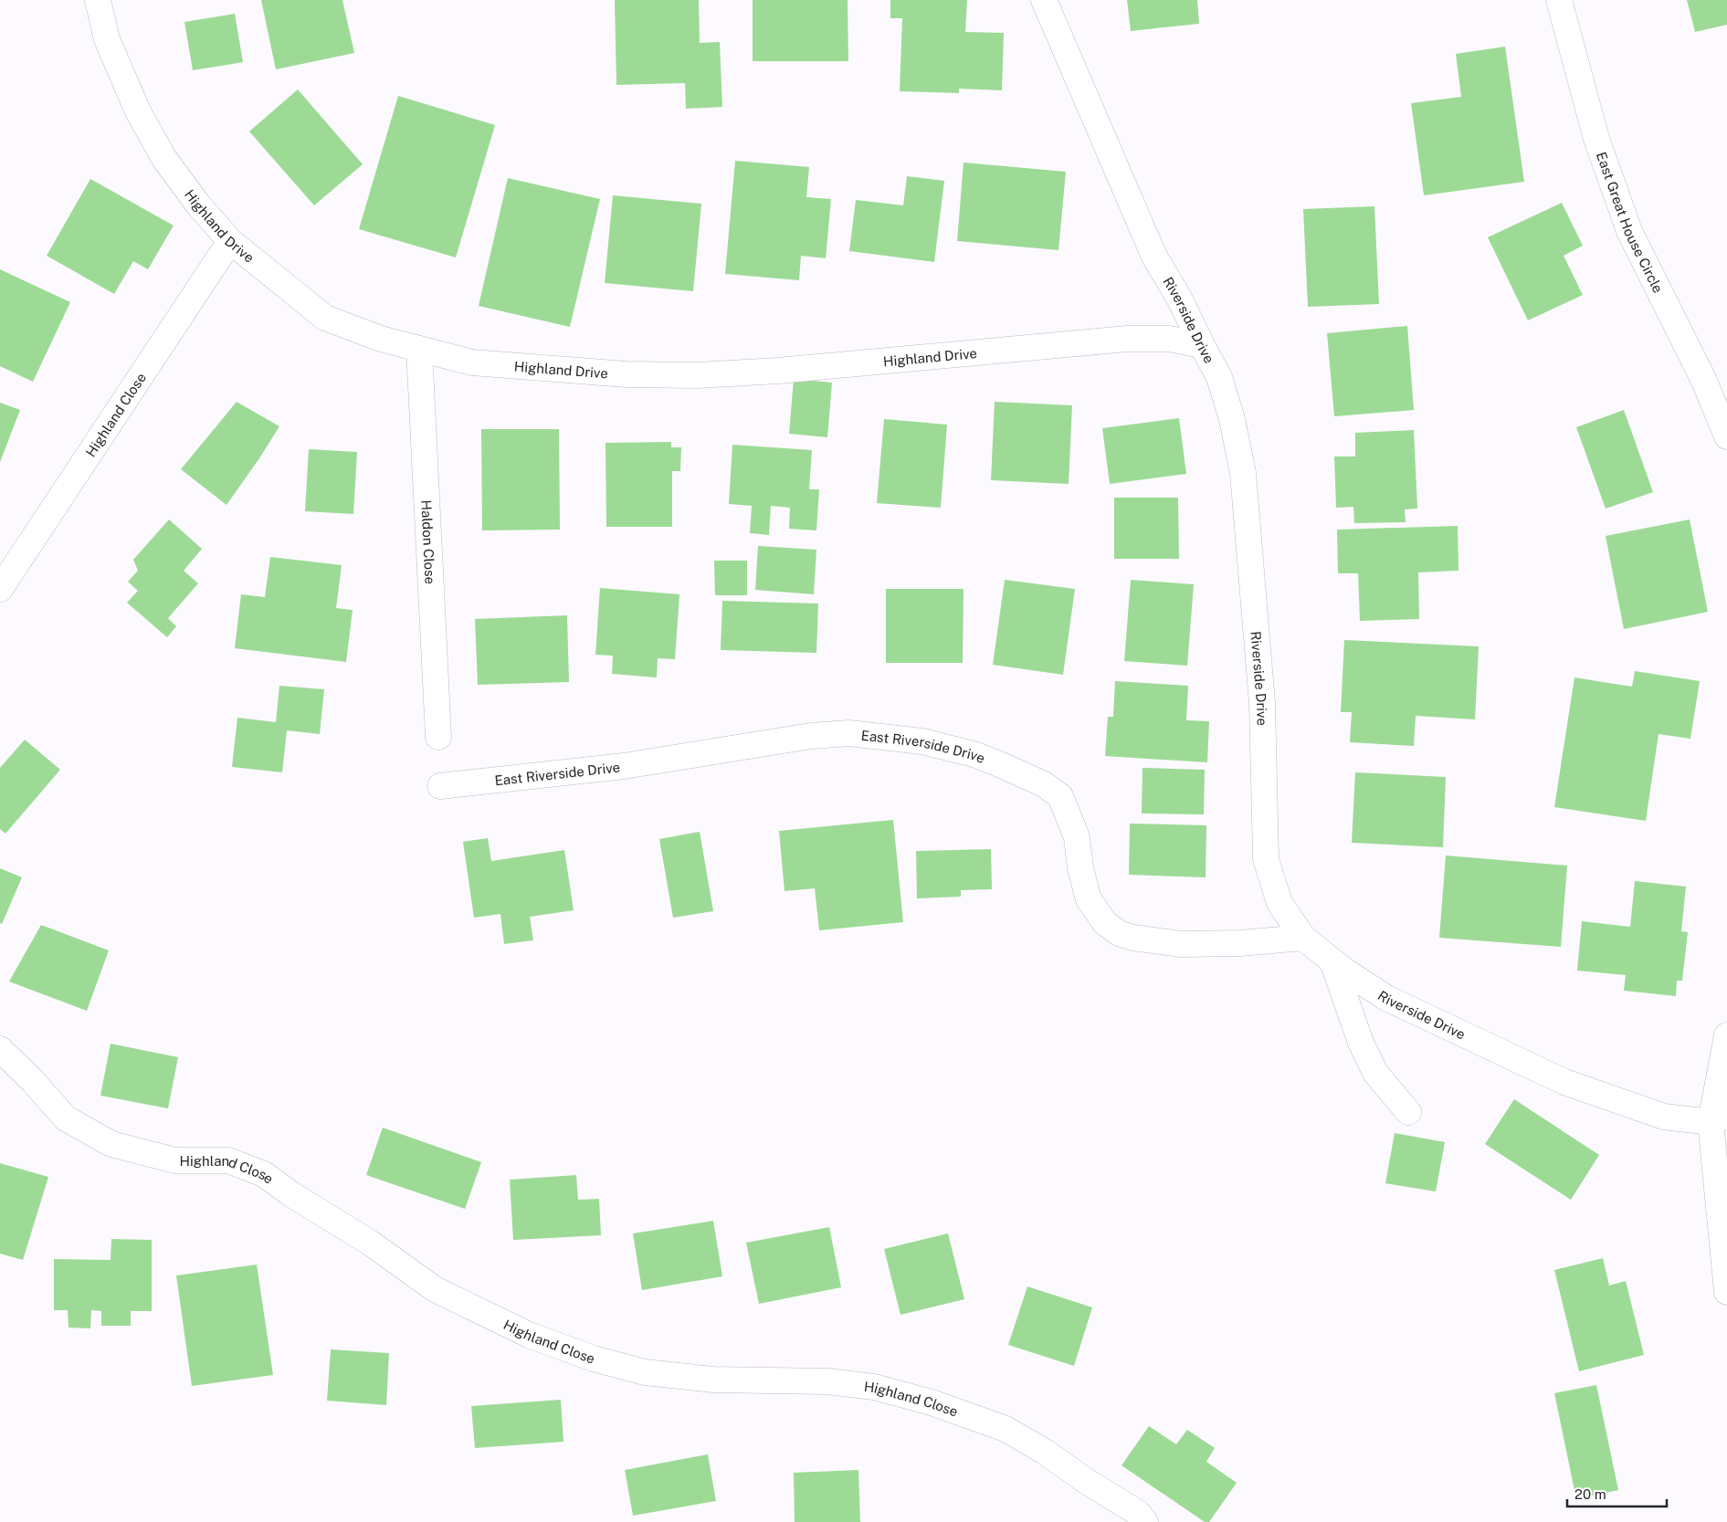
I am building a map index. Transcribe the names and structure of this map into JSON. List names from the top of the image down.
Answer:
{
  "streets": {
    "street": [
      "East Great House Circle",
      "Highland Drive",
      "Riverside Drive",
      "Highland Close",
      "Haldon Close",
      "East Riverside Drive"
    ]
  },
  "crossings": [
    ["Highland Drive", "Riverside Drive"],
    ["Highland Drive", "Highland Close"],
    ["Highland Drive", "Haldon Close"],
    ["Riverside Drive", "East Riverside Drive"]
  ],
  "scale_bar": "20 m"
}
